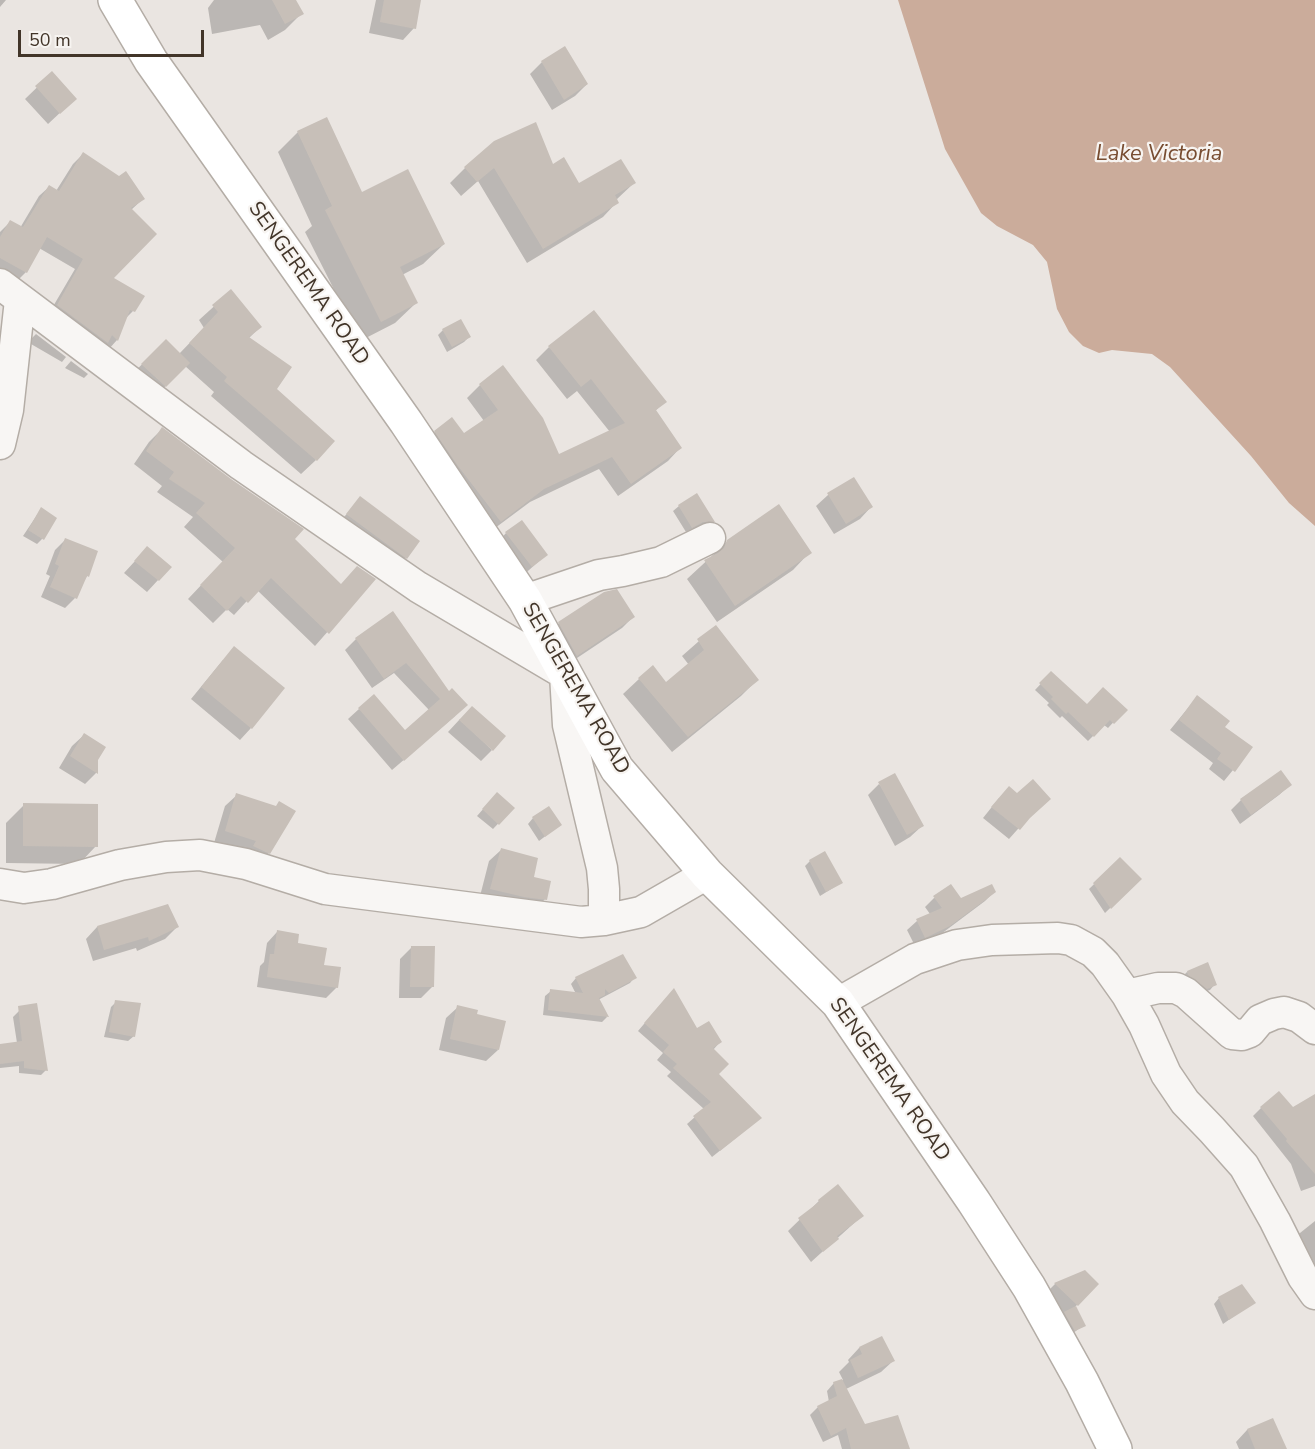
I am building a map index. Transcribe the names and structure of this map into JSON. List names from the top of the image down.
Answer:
{
  "streets": {
    "main road": ["SENGEREMA ROAD"]
  },
  "water": ["Lake Victoria"],
  "scale_bar": "50 m"
}
